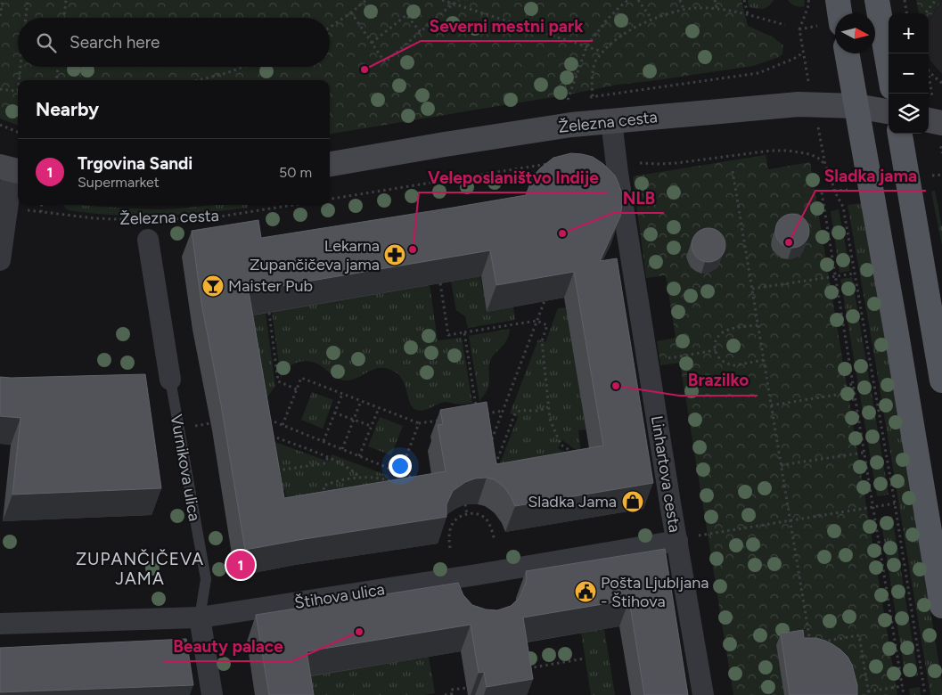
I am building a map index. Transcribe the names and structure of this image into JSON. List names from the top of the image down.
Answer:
{
  "streets": {
    "street": [
      "Železna cesta",
      "Vurnikova ulica",
      "Linhartova cesta",
      "Štihova ulica"
    ]
  },
  "crossings": [
    ["Železna cesta", "Vurnikova ulica"],
    ["Železna cesta", "Linhartova cesta"],
    ["Vurnikova ulica", "Štihova ulica"],
    ["Linhartova cesta", "Štihova ulica"]
  ],
  "districts": ["ZUPANČIČEVA JAMA"],
  "places": {
    "other": [
      "Severni mestni park",
      "NLB",
      "Sladka jama",
      "Veleposlaništvo Indije",
      "Brazilko",
      "Beauty palace"
    ],
    "pharmacy": ["Lekarna Zupančičeva jama"],
    "bar": ["Maister Pub"],
    "shop": ["Sladka Jama"],
    "public building": ["Pošta Ljubljana - Štihova"]
  },
  "north": "right",
  "page": {
    "map_buttons": ["+", "−"],
    "search": "Search here",
    "heading": "Nearby",
    "list": [
      {
        "mark": "1",
        "name": "Trgovina Sandi",
        "note": "Supermarket",
        "value": "50 m"
      }
    ],
    "pins": "1"
  }
}
